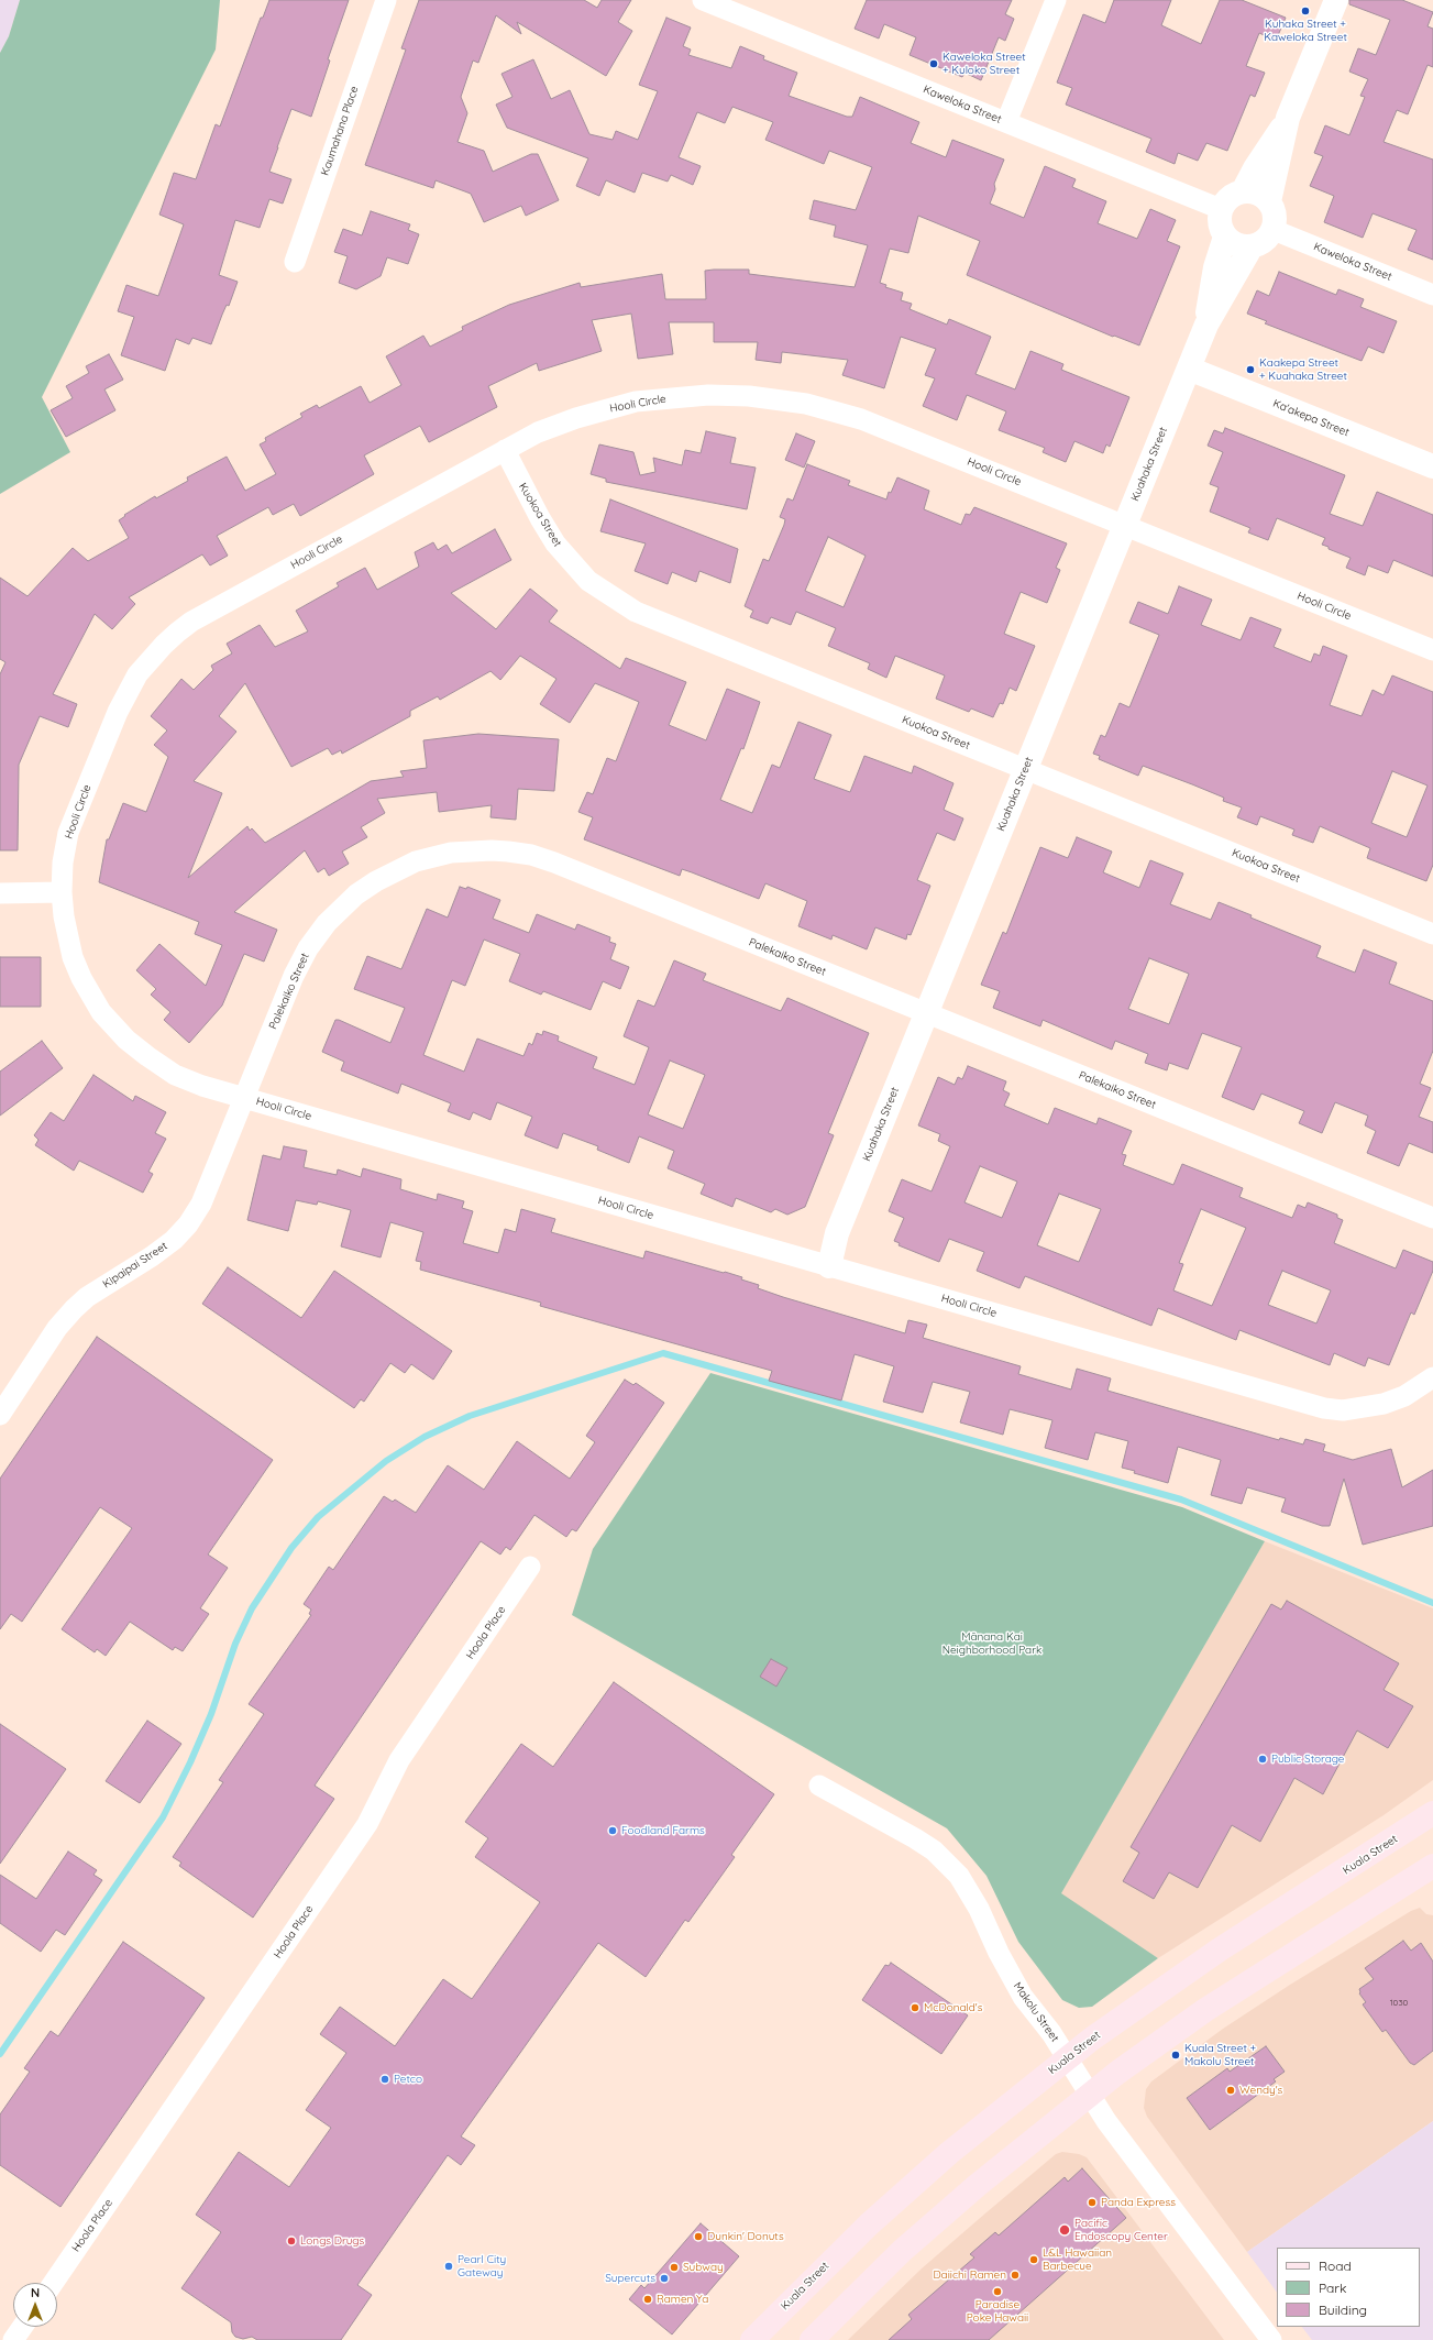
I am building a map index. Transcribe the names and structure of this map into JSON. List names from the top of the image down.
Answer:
{
  "streets": {
    "main road": ["Kuala Street"],
    "street": [
      "Kaweloka Street",
      "Kaumahana Place",
      "Hooli Circle",
      "Ka'akepa Street",
      "Kuahaka Street",
      "Kuokoa Street",
      "Palekaiko Street",
      "Kipaipai Street",
      "Hoola Place",
      "Makolu Street"
    ]
  },
  "crossings": [
    ["Kaweloka Street", "Kuahaka Street"],
    ["Hooli Circle", "Kuahaka Street"],
    ["Hooli Circle", "Kuokoa Street"],
    ["Hooli Circle", "Palekaiko Street"],
    ["Hooli Circle", "Kipaipai Street"],
    ["Ka'akepa Street", "Kuahaka Street"],
    ["Kuahaka Street", "Kuokoa Street"],
    ["Kuahaka Street", "Palekaiko Street"],
    ["Palekaiko Street", "Kipaipai Street"],
    ["Kuala Street", "Makolu Street"]
  ],
  "parks": ["Mānana Kai Neighborhood Park"],
  "places": [
    "Kuhaka Street + Kaweloka Street",
    "Kaweloka Street + Kuloko Street",
    "Kaakepa Street + Kuahaka Street",
    "Public Storage",
    "Foodland Farms",
    "McDonald's",
    "Kuala Street + Makolu Street",
    "Petco",
    "Wendy's",
    "Panda Express",
    "Pacific Endoscopy Center",
    "Dunkin' Donuts",
    "Longs Drugs",
    "L&L Hawaiian Barbecue",
    "Pearl City Gateway",
    "Subway",
    "Daiichi Ramen",
    "Supercuts",
    "Paradise Poke Hawaii",
    "Ramen Ya"
  ],
  "house_numbers": ["1030"],
  "legend": ["Road", "Park", "Building"],
  "north": "top"
}
